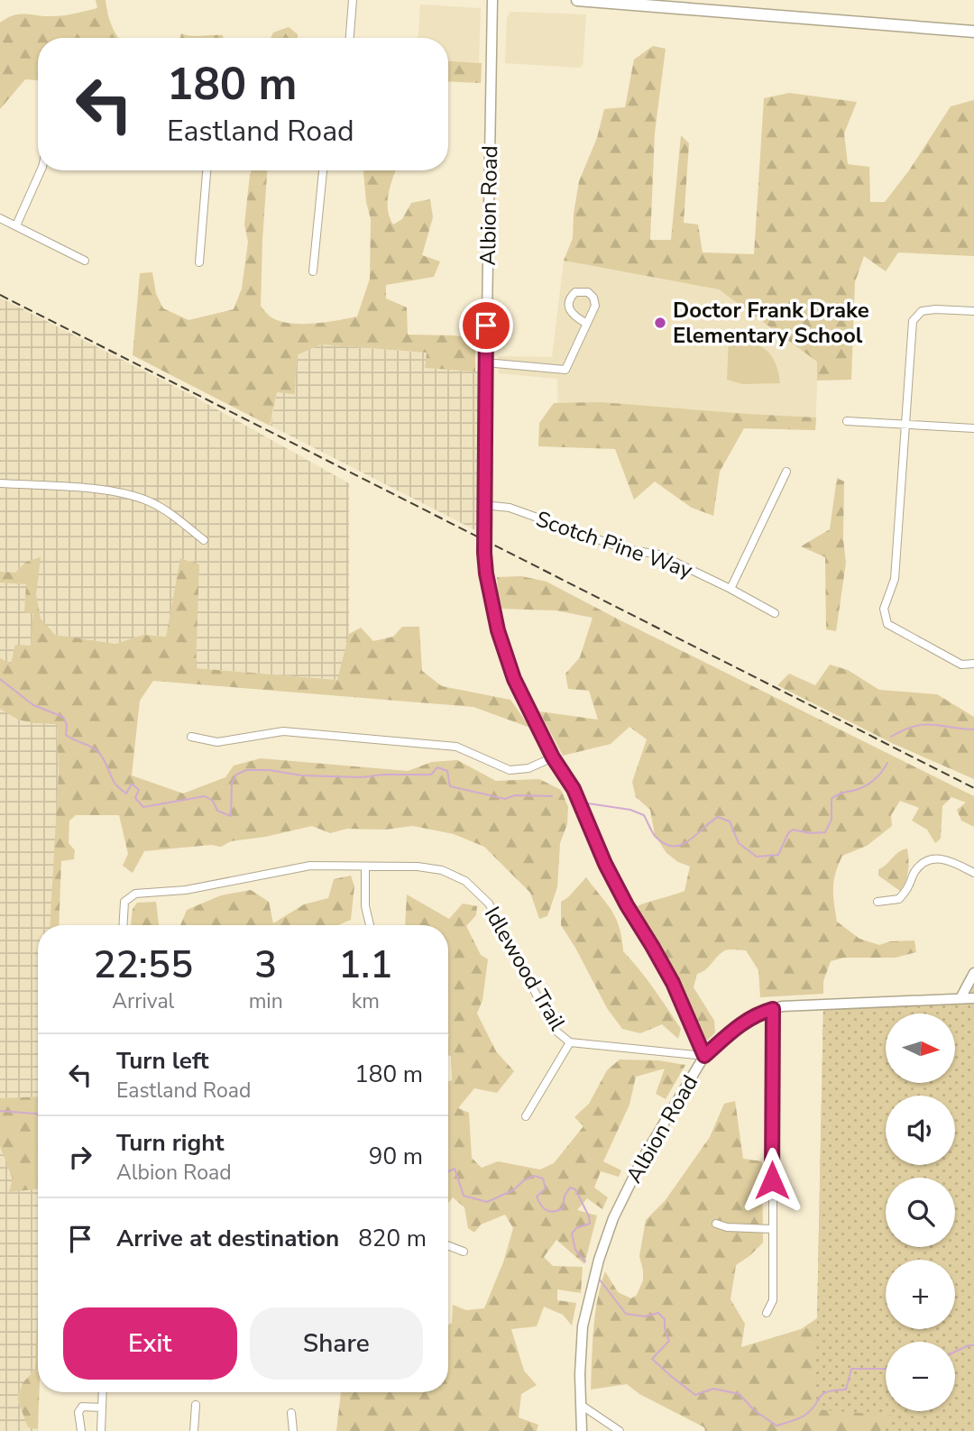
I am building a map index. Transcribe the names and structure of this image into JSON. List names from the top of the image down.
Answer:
{
  "streets": {
    "street": ["Albion Road", "Scotch Pine Way", "Idlewood Trail"]
  },
  "crossings": [
    ["Albion Road", "Scotch Pine Way"],
    ["Albion Road", "Idlewood Trail"]
  ],
  "places": ["Doctor Frank Drake Elementary School"],
  "north": "right",
  "page": {
    "turn": ["180 m", "Eastland Road"],
    "eta": [
      "22:55",
      "Arrival",
      "3",
      "min",
      "1.1",
      "km"
    ],
    "map_buttons": ["+", "−"],
    "list": [
      {
        "name": "Turn left",
        "note": "Eastland Road",
        "value": "180 m"
      },
      {
        "name": "Turn right",
        "note": "Albion Road",
        "value": "90 m"
      },
      {
        "name": "Arrive at destination",
        "value": "820 m"
      }
    ],
    "buttons": ["Exit", "Share"]
  }
}
